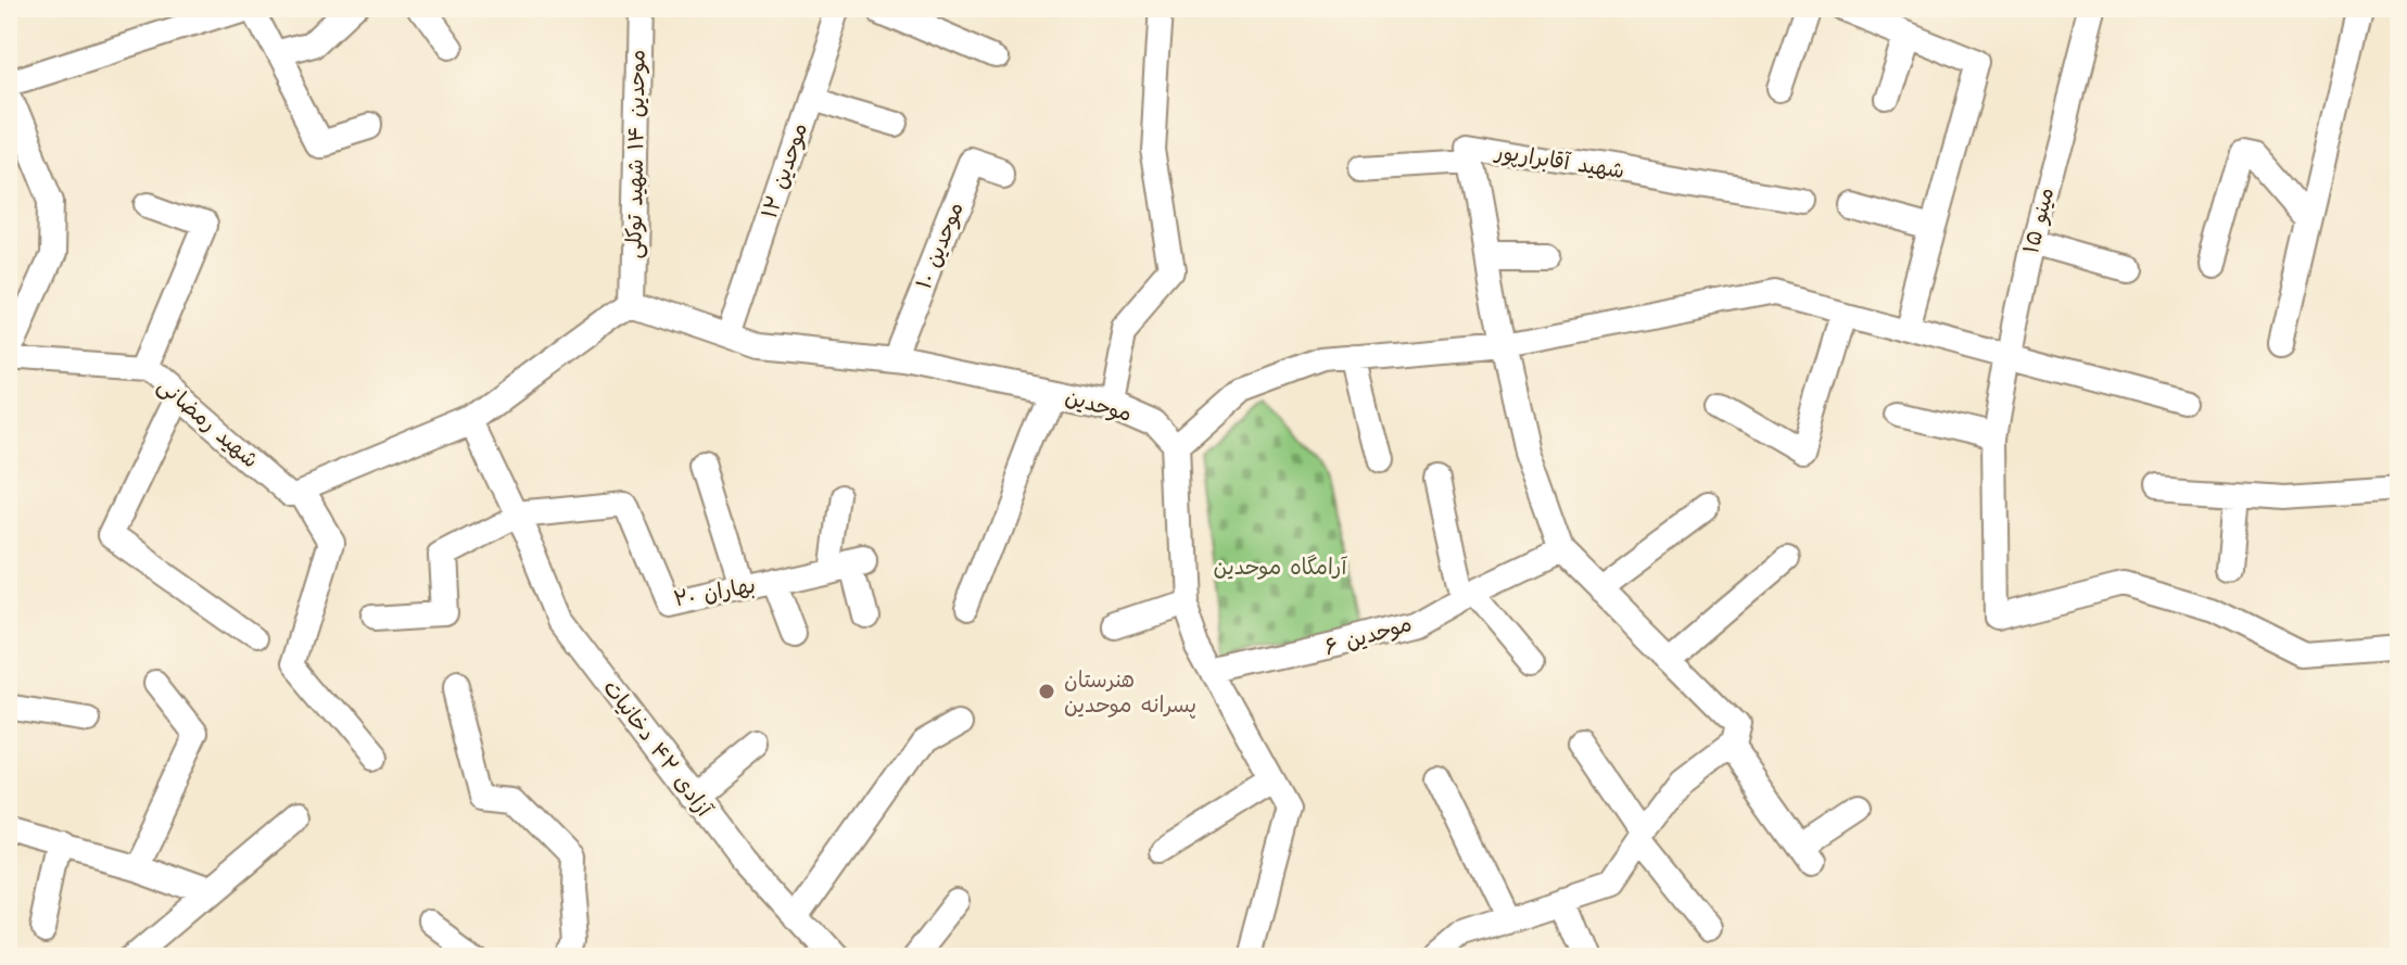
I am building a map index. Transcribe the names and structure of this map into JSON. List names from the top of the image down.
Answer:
{
  "streets": {
    "street": [
      "موحدین ۱۴ شهید توکلی",
      "شهید آقابرارپور",
      "موحدین ۱۲",
      "مینو ۱۵",
      "موحدین ۱۰",
      "موحدین",
      "شهید رمضانی",
      "بهاران ۲۰",
      "موحدین ۶",
      "آزادی ۴۲ دخانیات"
    ]
  },
  "crossings": [
    ["موحدین ۱۴ شهید توکلی", "موحدین"],
    ["شهید آقابرارپور", "موحدین ۶"],
    ["موحدین ۱۲", "موحدین"],
    ["موحدین ۱۰", "موحدین"],
    ["بهاران ۲۰", "آزادی ۴۲ دخانیات"]
  ],
  "parks": ["آرامگاه موحدین"],
  "places": ["هنرستان پسرانه موحدین"]
}
